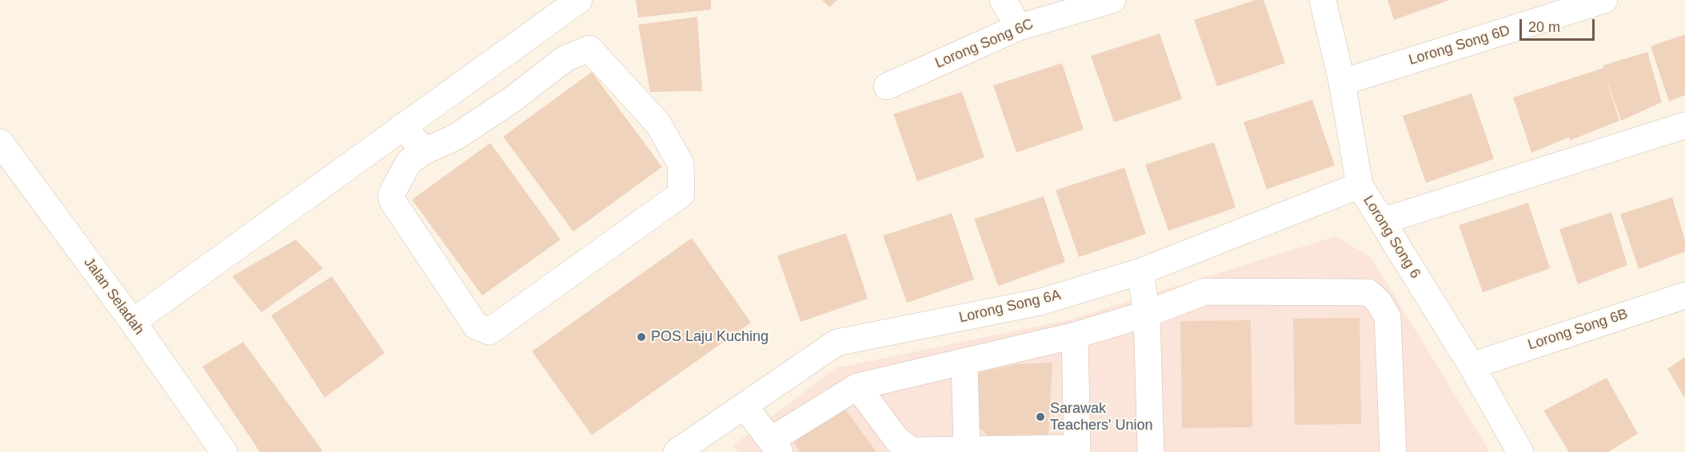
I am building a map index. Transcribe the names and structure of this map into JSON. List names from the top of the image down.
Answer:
{
  "streets": {
    "street": [
      "Lorong Song 6C",
      "Lorong Song 6D",
      "Lorong Song 6",
      "Jalan Seladah",
      "Lorong Song 6A",
      "Lorong Song 6B"
    ]
  },
  "crossings": [
    ["Lorong Song 6D", "Lorong Song 6"],
    ["Lorong Song 6", "Lorong Song 6A"],
    ["Lorong Song 6", "Lorong Song 6B"]
  ],
  "places": ["POS Laju Kuching", "Sarawak Teachers' Union"],
  "scale_bar": "20 m"
}
